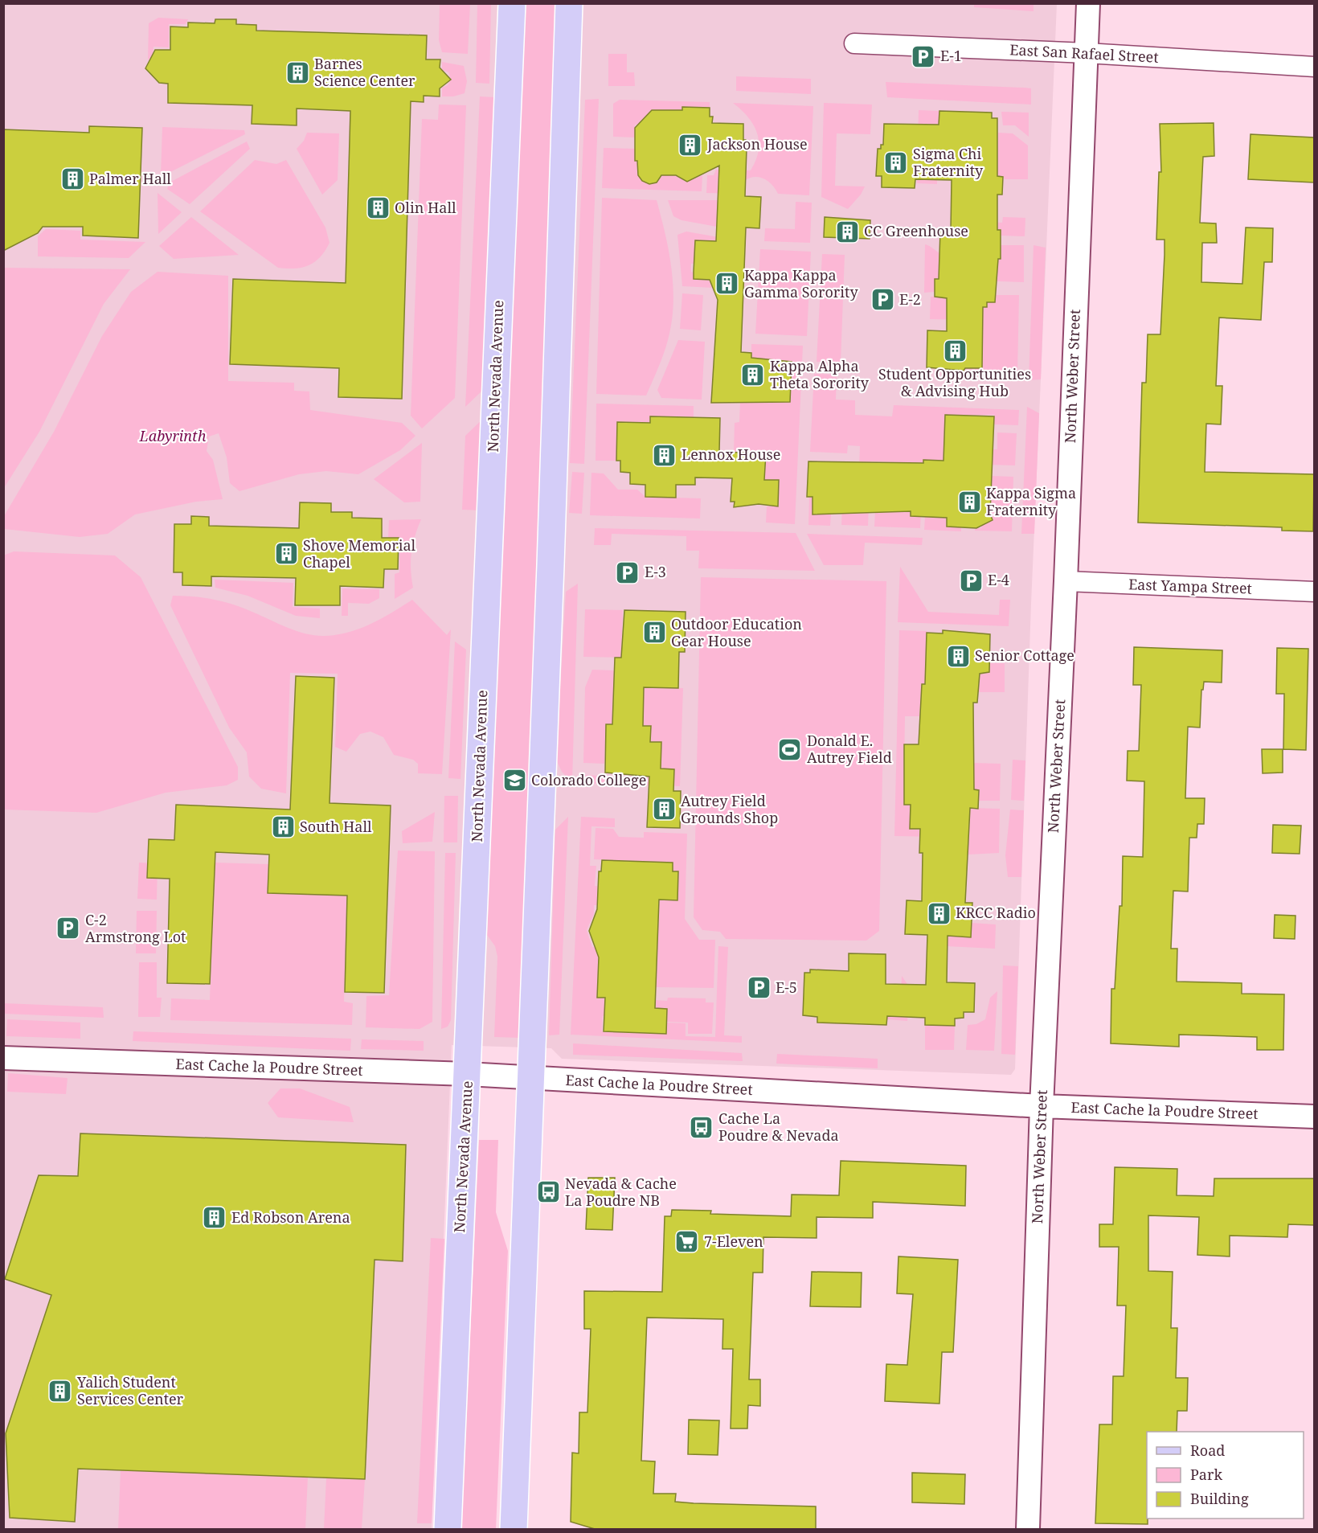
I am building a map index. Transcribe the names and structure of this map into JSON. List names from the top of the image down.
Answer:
{
  "streets": {
    "main road": ["North Nevada Avenue"],
    "street": [
      "East San Rafael Street",
      "North Weber Street",
      "East Yampa Street",
      "East Cache la Poudre Street"
    ]
  },
  "crossings": [
    ["East San Rafael Street", "North Weber Street"],
    ["North Nevada Avenue", "East Cache la Poudre Street"],
    ["North Weber Street", "East Yampa Street"],
    ["North Weber Street", "East Cache la Poudre Street"]
  ],
  "parks": ["Labyrinth"],
  "places": {
    "parking": [
      "E-1",
      "E-2",
      "E-3",
      "E-4",
      "C-2 Armstrong Lot",
      "E-5"
    ],
    "building": [
      "Barnes Science Center",
      "Jackson House",
      "Sigma Chi Fraternity",
      "Palmer Hall",
      "Olin Hall",
      "CC Greenhouse",
      "Kappa Kappa Gamma Sorority",
      "Student Opportunities & Advising Hub",
      "Kappa Alpha Theta Sorority",
      "Lennox House",
      "Kappa Sigma Fraternity",
      "Shove Memorial Chapel",
      "Outdoor Education Gear House",
      "Senior Cottage",
      "Autrey Field Grounds Shop",
      "South Hall",
      "KRCC Radio",
      "Ed Robson Arena",
      "Yalich Student Services Center"
    ],
    "sports": ["Donald E. Autrey Field"],
    "school or university": ["Colorado College"],
    "bus stop": ["Cache La Poudre & Nevada", "Nevada & Cache La Poudre NB"],
    "supermarket": ["7-Eleven"]
  },
  "legend": ["Road", "Park", "Building"]
}
